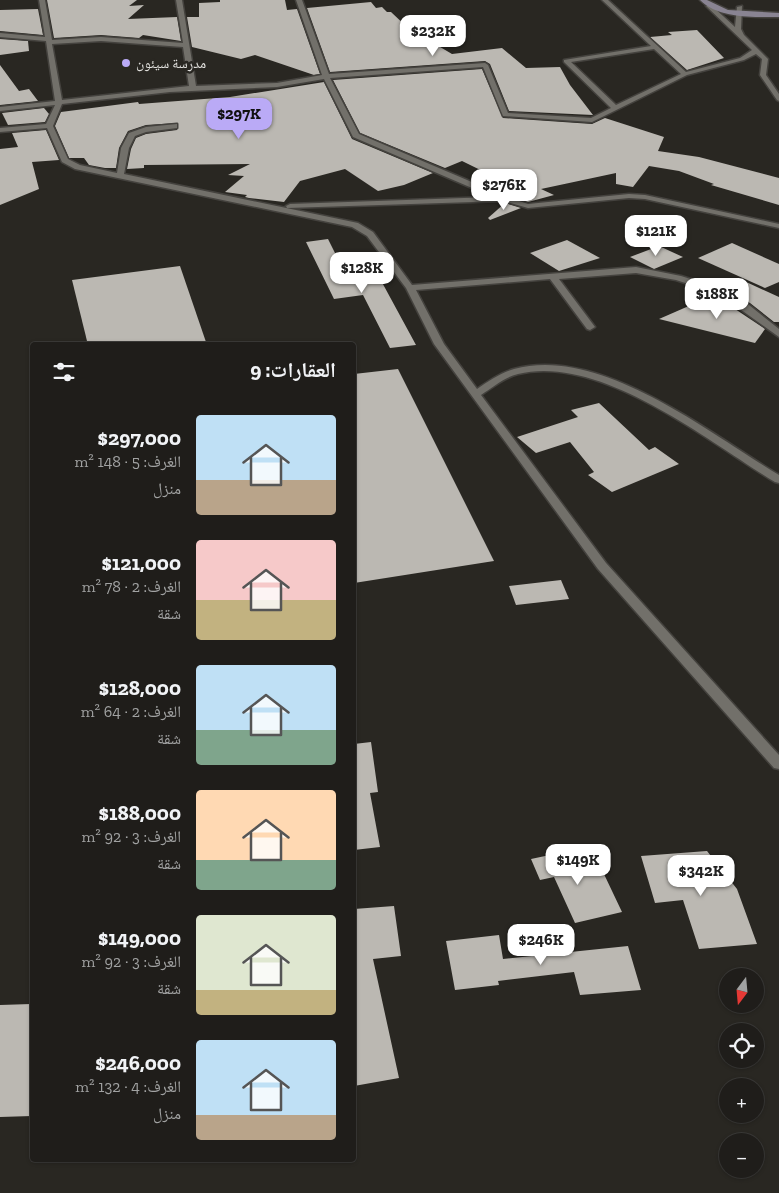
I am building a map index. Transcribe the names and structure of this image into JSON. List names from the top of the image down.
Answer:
{
  "places": ["مدرسة سيئون"],
  "north": "bottom",
  "page": {
    "price": [
      "$232K",
      "$297K",
      "$276K",
      "$121K",
      "$128K",
      "$188K",
      "$149K",
      "$342K",
      "$246K"
    ],
    "heading": "العقارات: 9",
    "list": [
      {
        "name": "$297,000",
        "note": "الغرف: 5 · 148 m² · منزل"
      },
      {
        "name": "$121,000",
        "note": "الغرف: 2 · 78 m² · شقة"
      },
      {
        "name": "$128,000",
        "note": "الغرف: 2 · 64 m² · شقة"
      },
      {
        "name": "$188,000",
        "note": "الغرف: 3 · 92 m² · شقة"
      },
      {
        "name": "$149,000",
        "note": "الغرف: 3 · 92 m² · شقة"
      },
      {
        "name": "$246,000",
        "note": "الغرف: 4 · 132 m² · منزل"
      }
    ],
    "map_buttons": ["+", "−"]
  }
}
